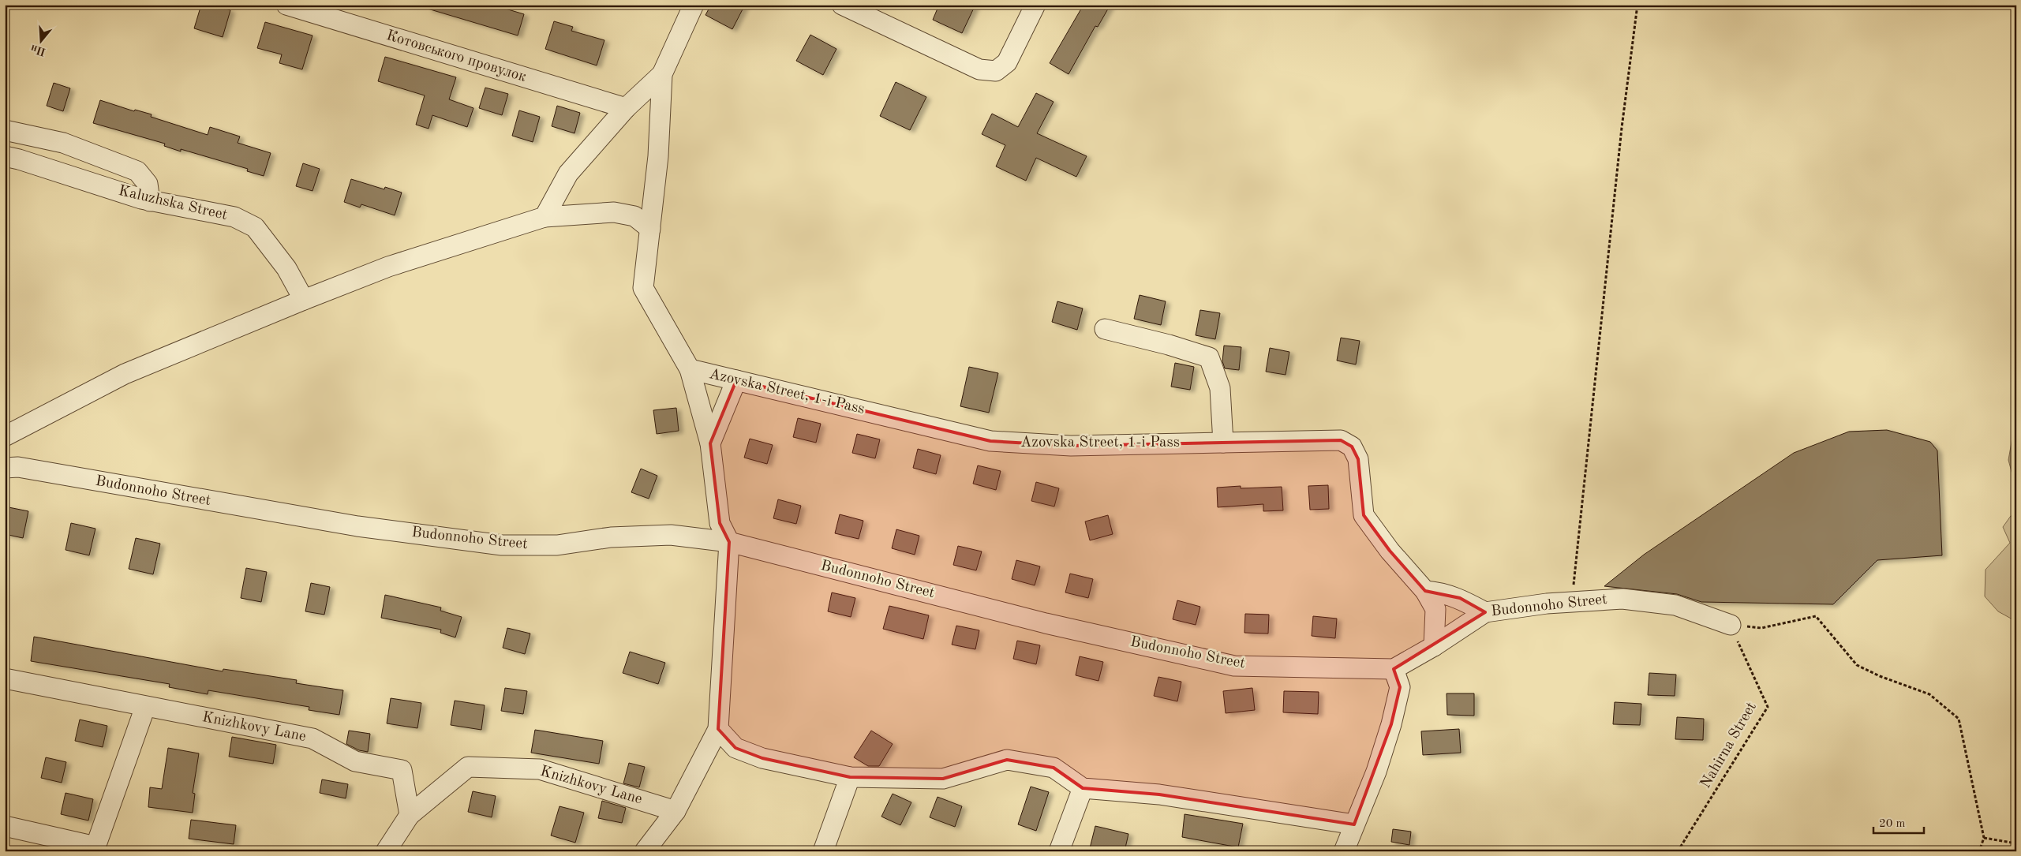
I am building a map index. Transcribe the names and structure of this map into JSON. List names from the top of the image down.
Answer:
{
  "streets": {
    "street": [
      "Котовського провулок",
      "Kaluzhska Street",
      "Azovska Street, 1-i Pass",
      "Budonnoho Street",
      "Knizhkovy Lane"
    ],
    "path": ["Nahirna Street"]
  },
  "crossings": [
    ["Budonnoho Street", "Nahirna Street"]
  ],
  "scale_bar": "20 m",
  "north": "bottom"
}
